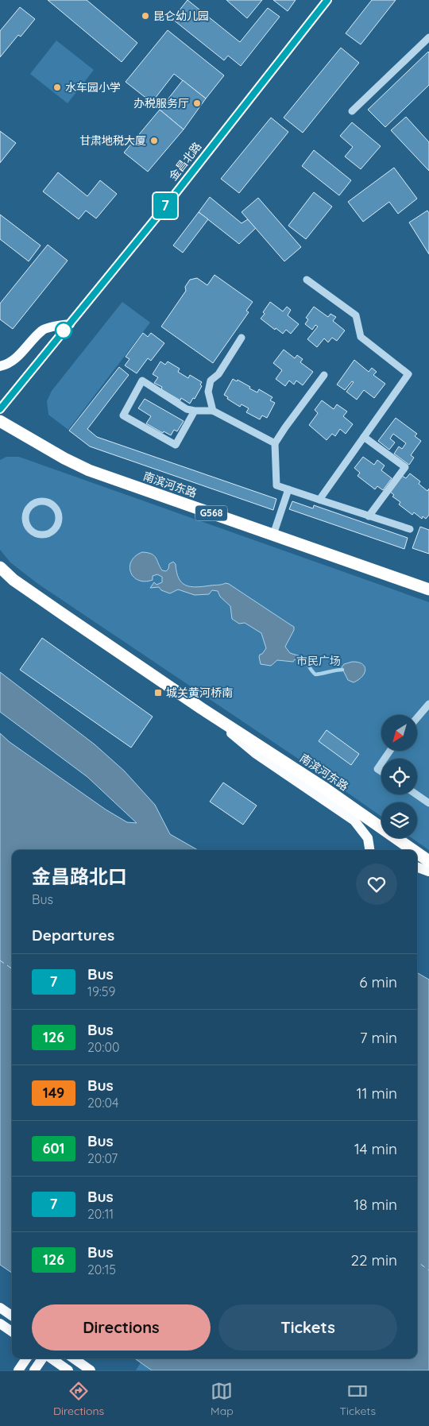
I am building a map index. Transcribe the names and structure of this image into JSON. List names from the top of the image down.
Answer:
{
  "streets": {
    "highway": ["南滨河东路", "G568"],
    "main road": ["金昌北路"]
  },
  "parks": ["市民广场"],
  "places": {
    "other": [
      "昆仑幼儿园",
      "水车园小学",
      "办税服务厅",
      "甘肃地税大厦"
    ],
    "transit": ["城关黄河桥南"]
  },
  "lines": ["bus line 7"],
  "north": "bottom left",
  "page": {
    "on_map": "7",
    "heading": [
      ["金昌路北口", "Bus"],
      "Departures"
    ],
    "list": [
      {
        "mark": "7",
        "name": "Bus",
        "note": "19:59",
        "value": "6 min"
      },
      {
        "mark": "126",
        "name": "Bus",
        "note": "20:00",
        "value": "7 min"
      },
      {
        "mark": "149",
        "name": "Bus",
        "note": "20:04",
        "value": "11 min"
      },
      {
        "mark": "601",
        "name": "Bus",
        "note": "20:07",
        "value": "14 min"
      },
      {
        "mark": "7",
        "name": "Bus",
        "note": "20:11",
        "value": "18 min"
      },
      {
        "mark": "126",
        "name": "Bus",
        "note": "20:15",
        "value": "22 min"
      }
    ],
    "buttons": ["Directions", "Tickets"],
    "tabs": ["Directions", "Map", "Tickets"]
  }
}
